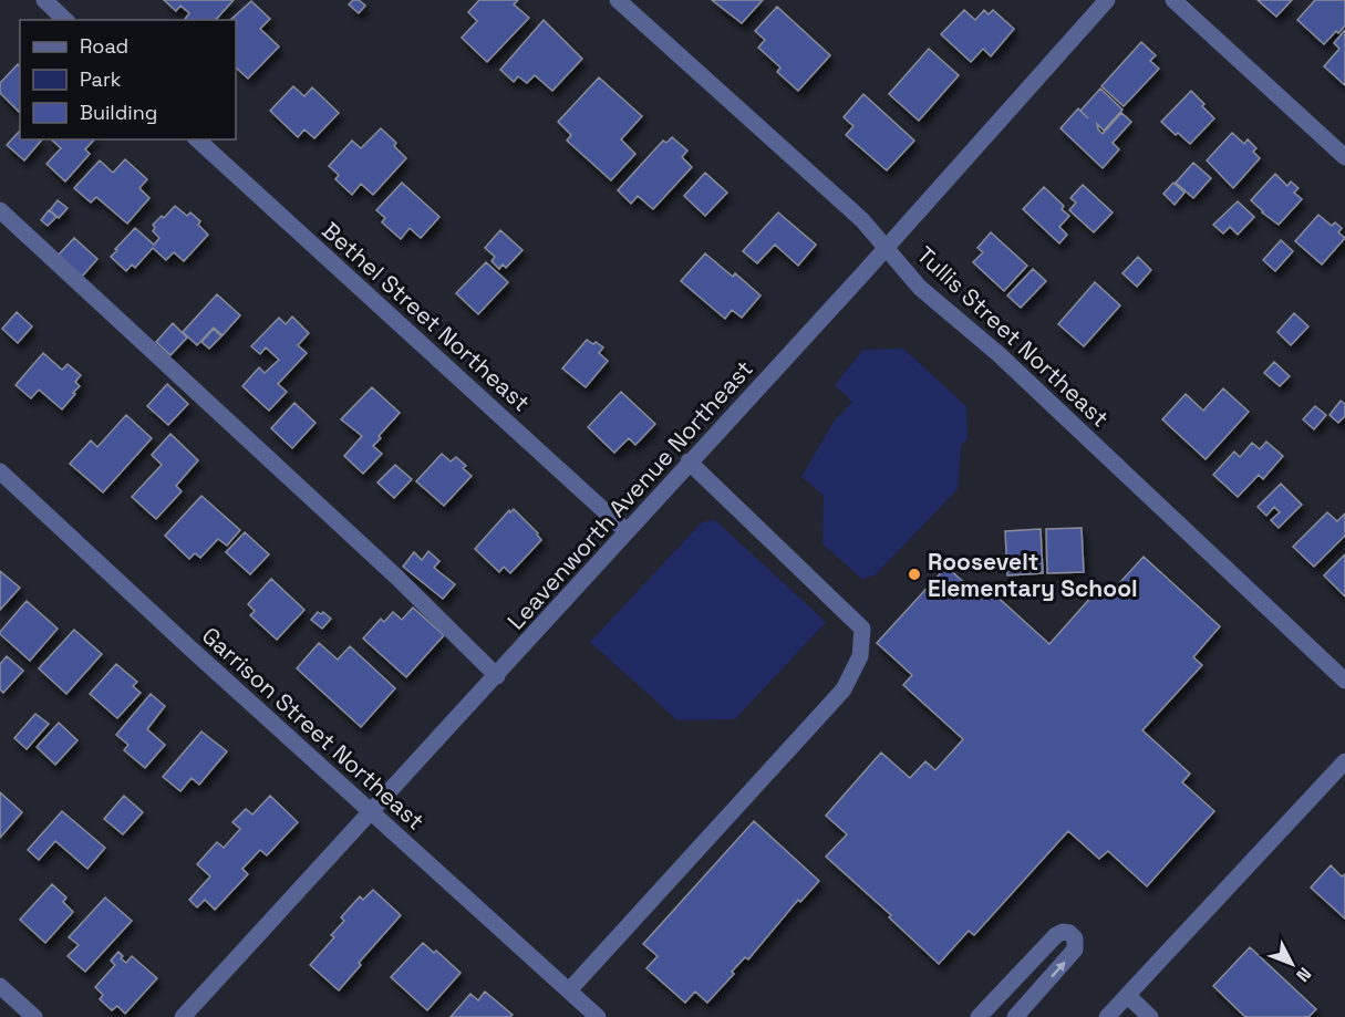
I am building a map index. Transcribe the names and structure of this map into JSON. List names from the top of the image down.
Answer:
{
  "streets": {
    "street": [
      "Bethel Street Northeast",
      "Tullis Street Northeast",
      "Leavenworth Avenue Northeast",
      "Garrison Street Northeast"
    ]
  },
  "crossings": [
    ["Bethel Street Northeast", "Leavenworth Avenue Northeast"],
    ["Tullis Street Northeast", "Leavenworth Avenue Northeast"],
    ["Leavenworth Avenue Northeast", "Garrison Street Northeast"]
  ],
  "places": ["Roosevelt Elementary School"],
  "legend": ["Road", "Park", "Building"],
  "north": "bottom right"
}
